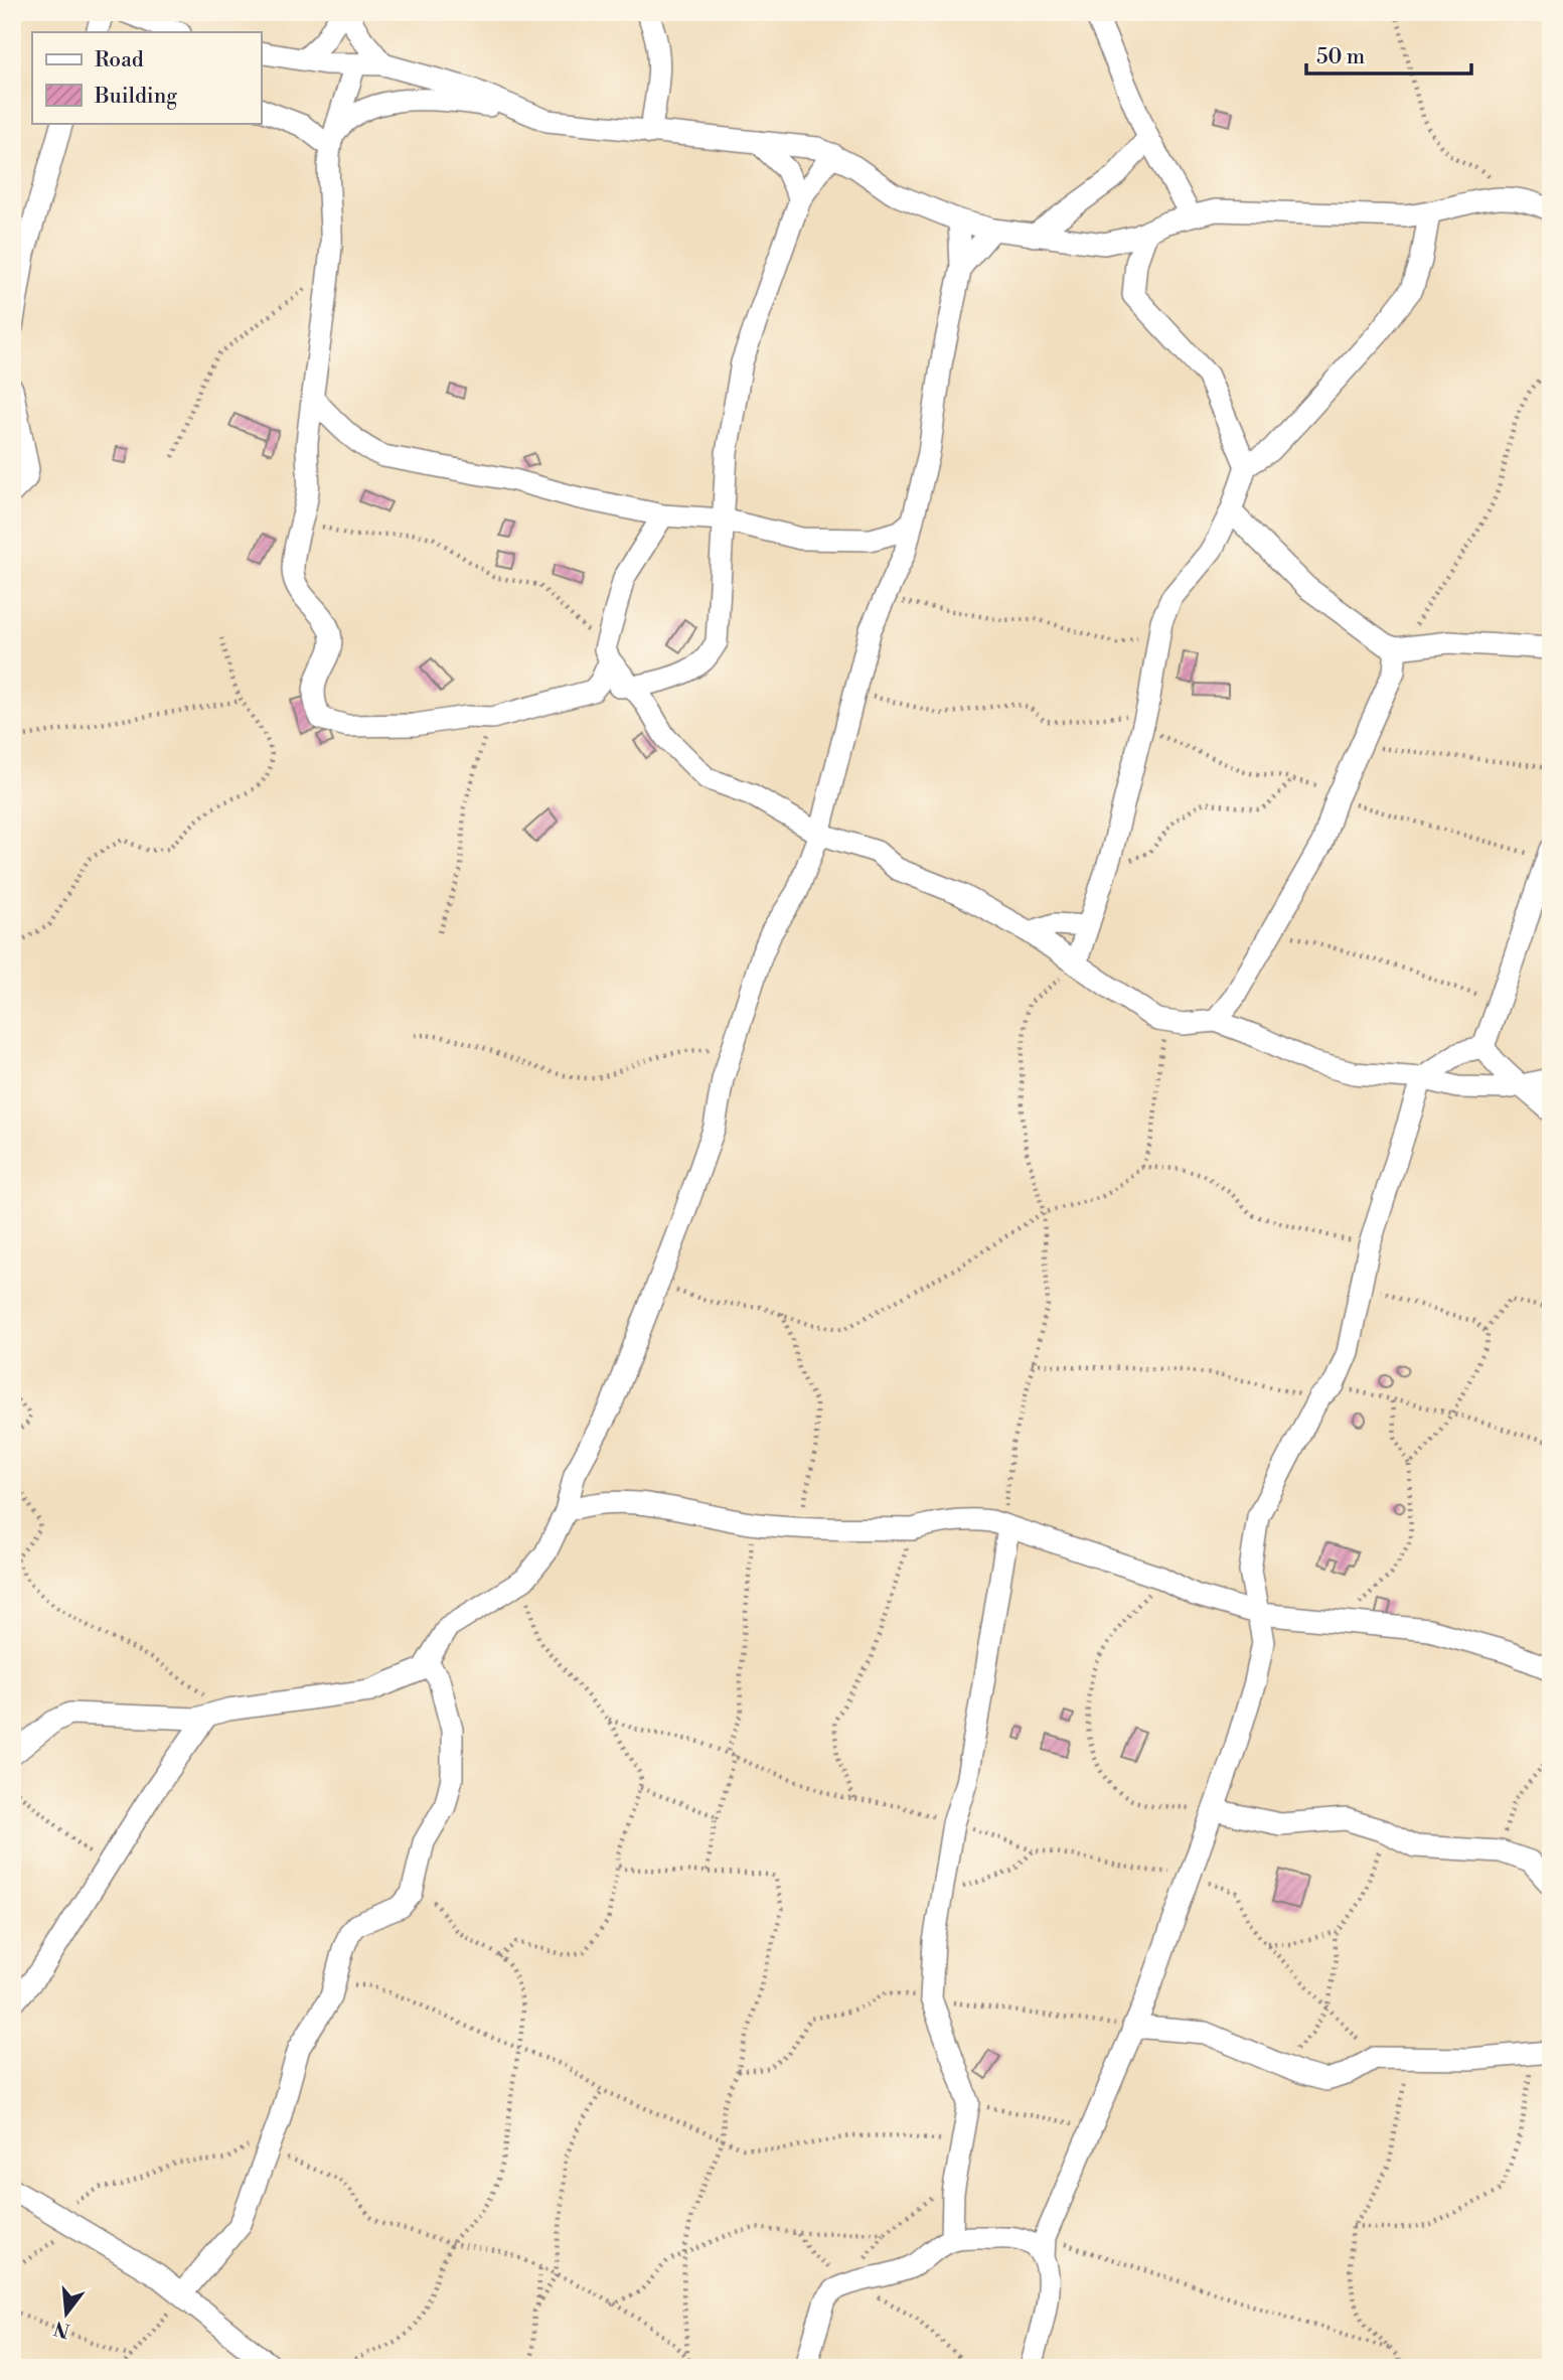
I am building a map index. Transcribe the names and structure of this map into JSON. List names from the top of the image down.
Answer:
{
  "legend": ["Road", "Building"],
  "scale_bar": "50 m",
  "north": "bottom"
}
